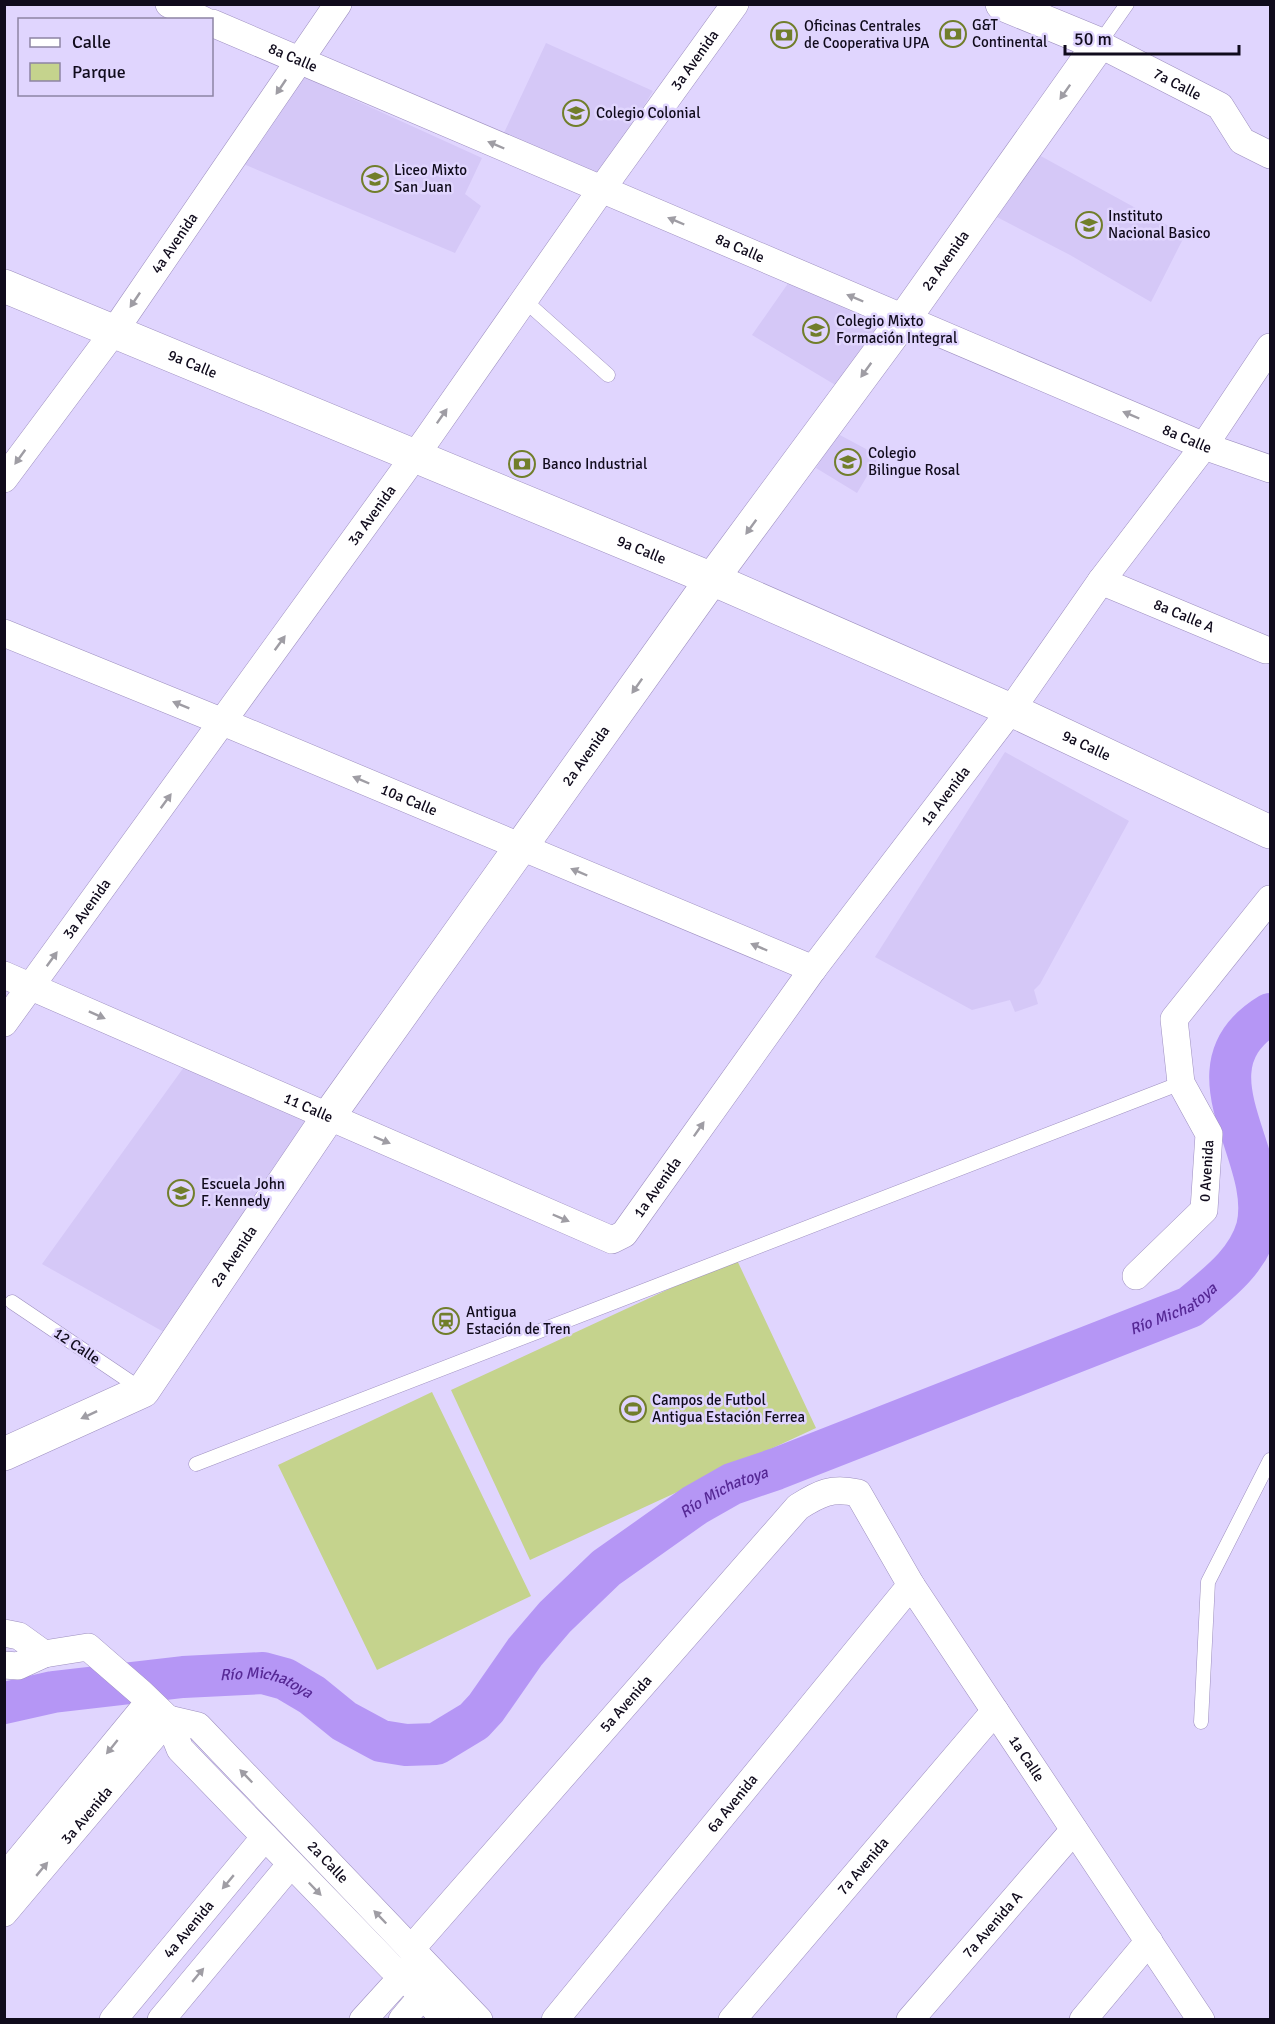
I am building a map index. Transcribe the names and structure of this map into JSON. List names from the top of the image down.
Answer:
{
  "streets": {
    "main road": ["7a Calle", "2a Avenida", "9a Calle"],
    "street": [
      "8a Calle",
      "3a Avenida",
      "4a Avenida",
      "8a Calle A",
      "1a Avenida",
      "10a Calle",
      "11 Calle",
      "0 Avenida",
      "5a Avenida",
      "1a Calle",
      "6a Avenida",
      "2a Calle",
      "7a Avenida",
      "7a Avenida A"
    ],
    "lane": ["12 Calle"]
  },
  "crossings": [
    ["8a Calle", "3a Avenida"],
    ["8a Calle", "4a Avenida"],
    ["8a Calle", "2a Avenida"],
    ["8a Calle", "1a Avenida"],
    ["3a Avenida", "9a Calle"],
    ["3a Avenida", "10a Calle"],
    ["3a Avenida", "11 Calle"],
    ["3a Avenida", "2a Calle"],
    ["7a Calle", "2a Avenida"],
    ["4a Avenida", "9a Calle"],
    ["4a Avenida", "2a Calle"],
    ["2a Avenida", "9a Calle"],
    ["2a Avenida", "10a Calle"],
    ["2a Avenida", "11 Calle"],
    ["2a Avenida", "12 Calle"],
    ["9a Calle", "1a Avenida"],
    ["8a Calle A", "1a Avenida"],
    ["1a Avenida", "10a Calle"],
    ["1a Avenida", "11 Calle"],
    ["5a Avenida", "1a Calle"],
    ["5a Avenida", "2a Calle"],
    ["1a Calle", "6a Avenida"],
    ["1a Calle", "7a Avenida"],
    ["1a Calle", "7a Avenida A"]
  ],
  "one_way": [
    "8a Calle",
    "2a Avenida",
    "10a Calle",
    "11 Calle"
  ],
  "water": ["Río Michatoya"],
  "places": {
    "bank": ["G&T Continental", "Oficinas Centrales de Cooperativa UPA", "Banco Industrial"],
    "school or university": [
      "Colegio Colonial",
      "Liceo Mixto San Juan",
      "Instituto Nacional Basico",
      "Colegio Mixto Formación Integral",
      "Colegio Bilingue Rosal",
      "Escuela John F. Kennedy"
    ],
    "station": ["Antigua Estación de Tren"],
    "sports": ["Campos de Futbol Antigua Estación Ferrea"]
  },
  "legend": ["Calle", "Parque"],
  "scale_bar": "50 m"
}
